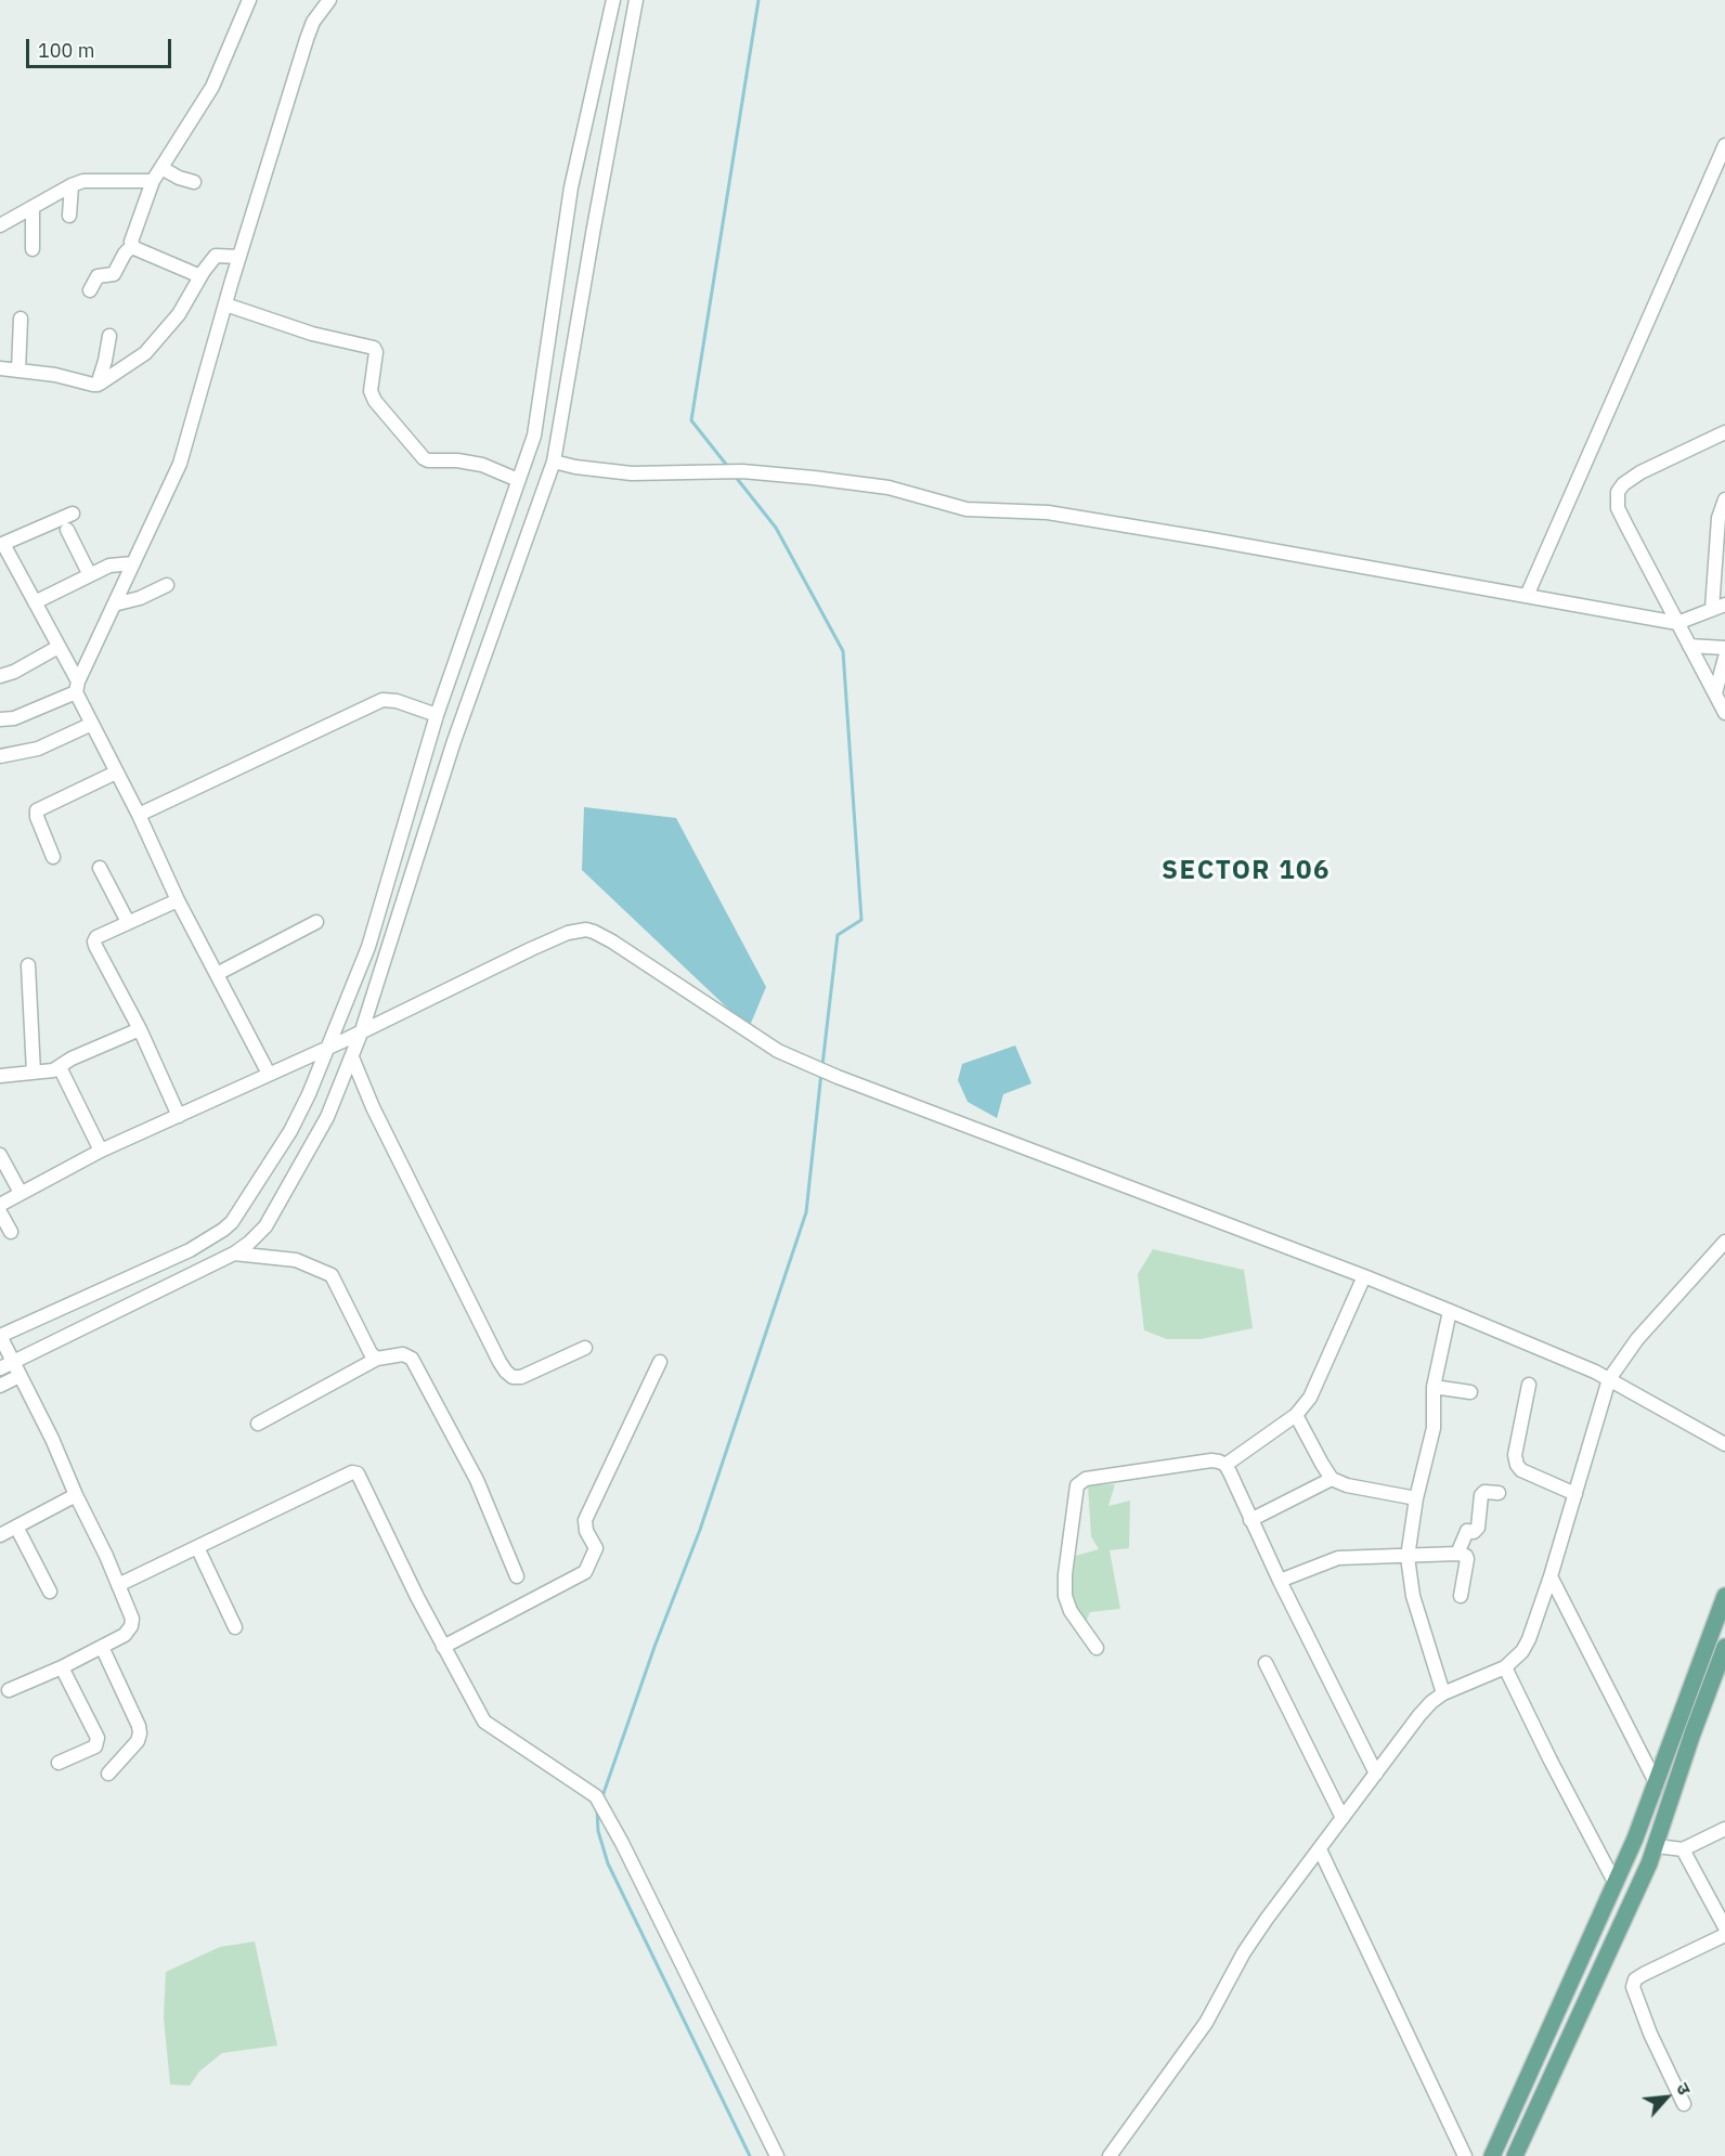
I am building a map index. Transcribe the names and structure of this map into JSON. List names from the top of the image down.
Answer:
{
  "districts": ["SECTOR 106"],
  "scale_bar": "100 m",
  "north": "top right"
}
